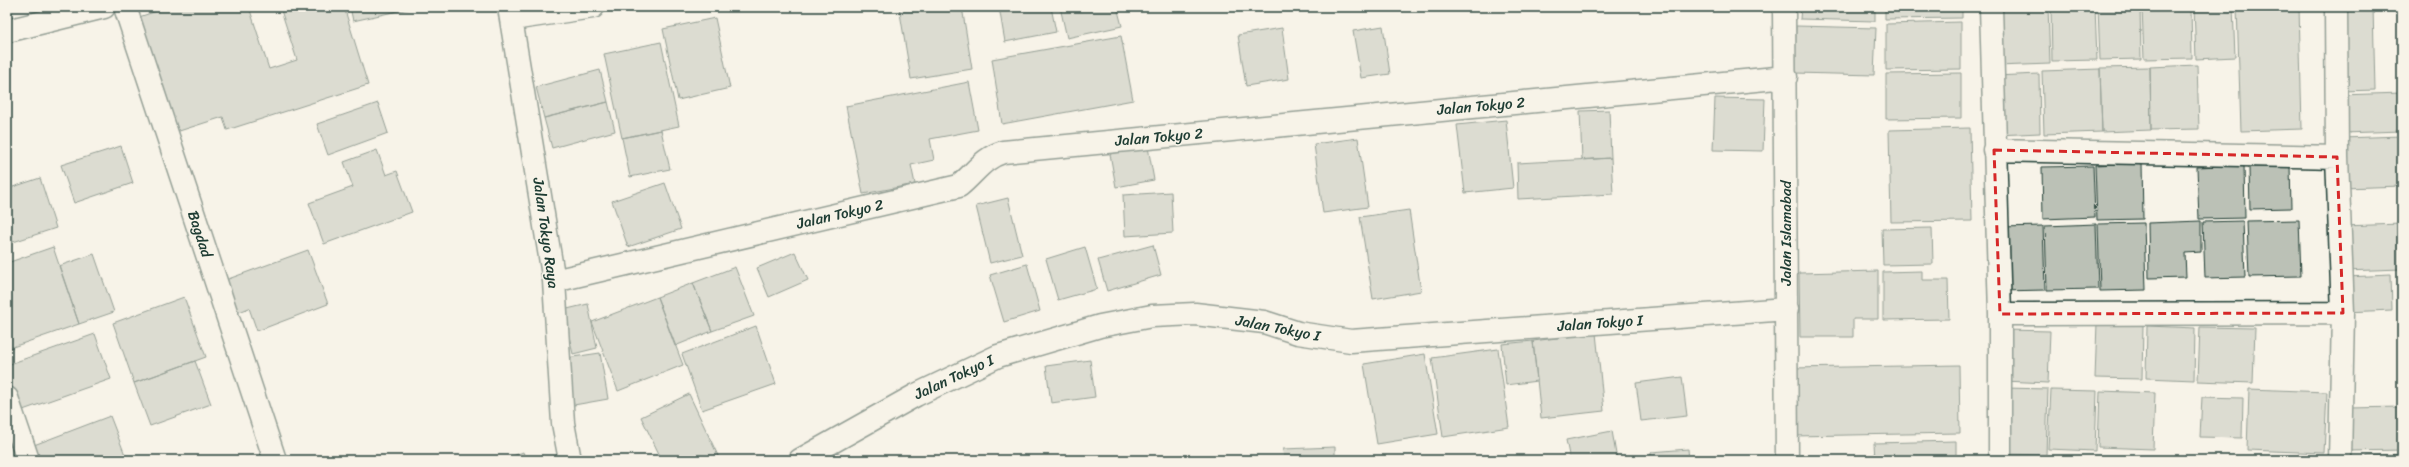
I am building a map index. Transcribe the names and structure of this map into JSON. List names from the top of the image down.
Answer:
{
  "streets": {
    "street": [
      "Jalan Tokyo 2",
      "Jalan Tokyo Raya",
      "Jalan Islamabad",
      "Bagdad",
      "Jalan Tokyo I"
    ]
  },
  "crossings": [
    ["Jalan Tokyo 2", "Jalan Tokyo Raya"],
    ["Jalan Tokyo 2", "Jalan Islamabad"],
    ["Jalan Islamabad", "Jalan Tokyo I"]
  ]
}
